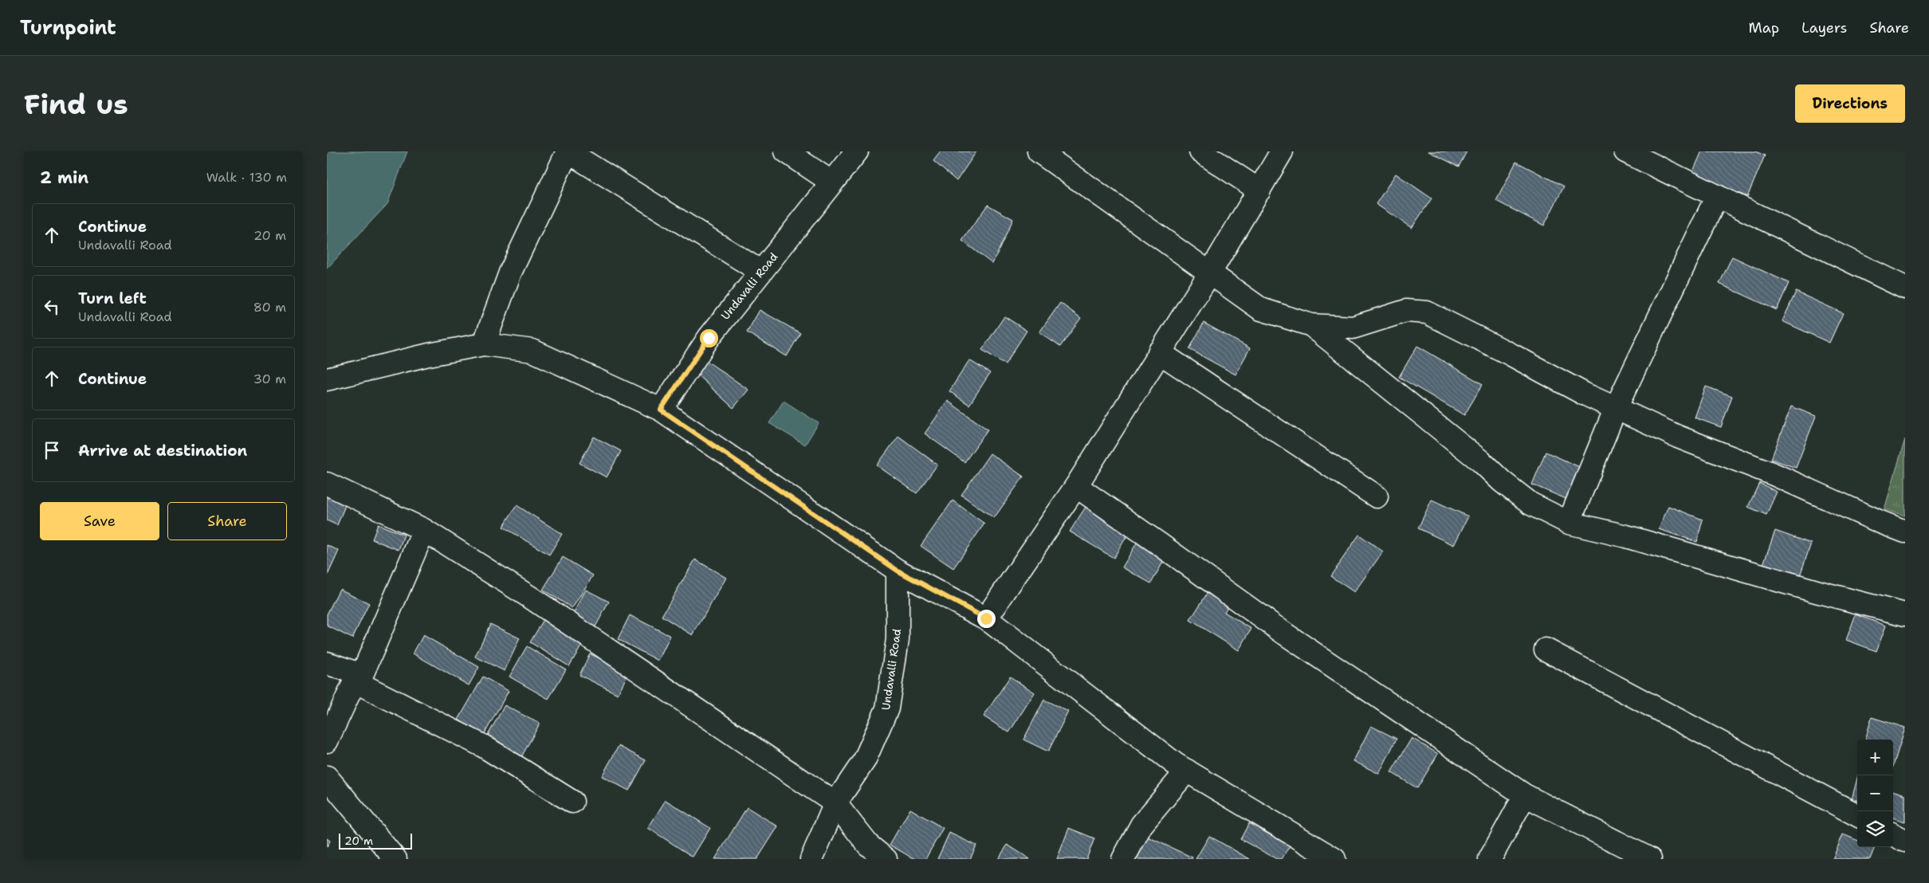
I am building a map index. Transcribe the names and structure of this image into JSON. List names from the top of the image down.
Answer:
{
  "streets": {
    "street": ["Undavalli Road"]
  },
  "scale_bar": "20 m",
  "page": {
    "header": "Turnpoint",
    "nav": ["Map", "Layers", "Share"],
    "buttons": [
      "Directions",
      ["Save", "Share"]
    ],
    "title": "Find us",
    "heading": ["2 min", "Walk · 130 m"],
    "list": [
      ["Continue", "Undavalli Road", "20 m"],
      ["Turn left", "Undavalli Road", "80 m"],
      ["Continue", "30 m"],
      "Arrive at destination"
    ],
    "map_buttons": ["+", "−"],
    "scale": "20 m"
  }
}
